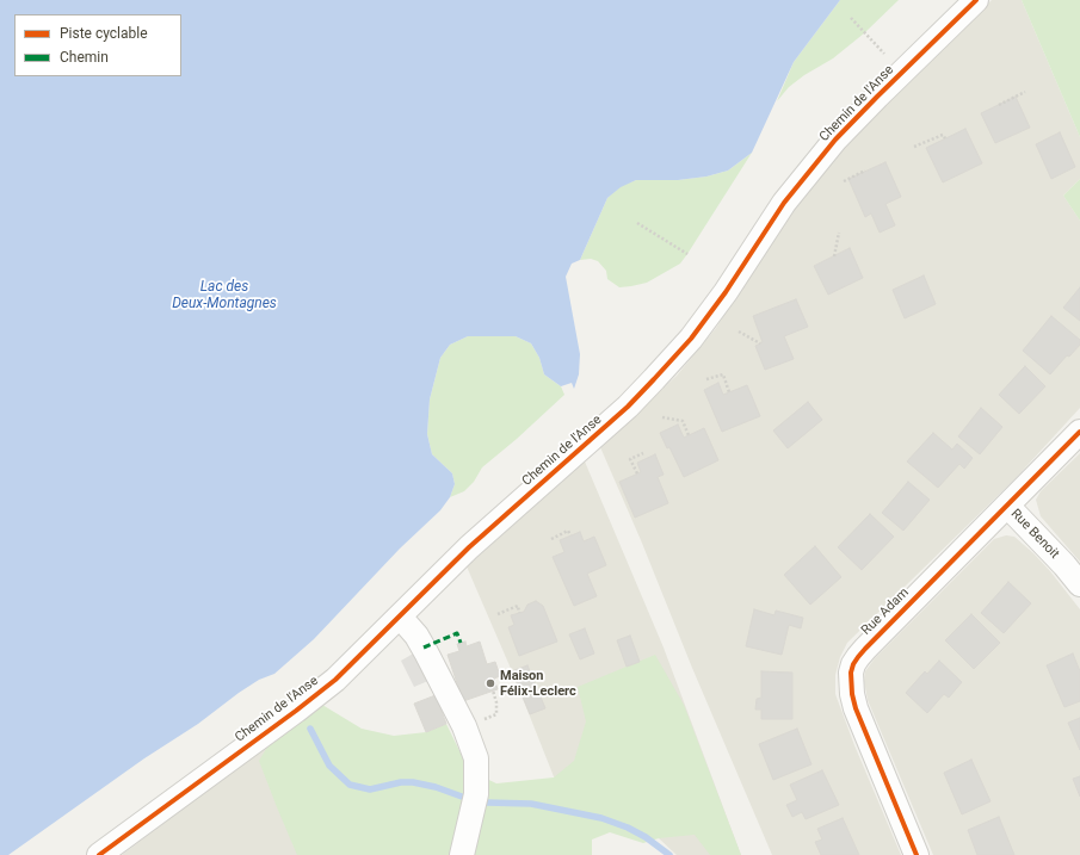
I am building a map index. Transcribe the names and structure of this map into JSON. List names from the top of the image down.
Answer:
{
  "streets": {
    "street": ["Chemin de l'Anse", "Rue Benoit", "Rue Adam"]
  },
  "crossings": [
    ["Rue Benoit", "Rue Adam"]
  ],
  "water": ["Lac des Deux-Montagnes"],
  "places": ["Maison Félix-Leclerc"],
  "legend": ["Piste cyclable", "Chemin"]
}
